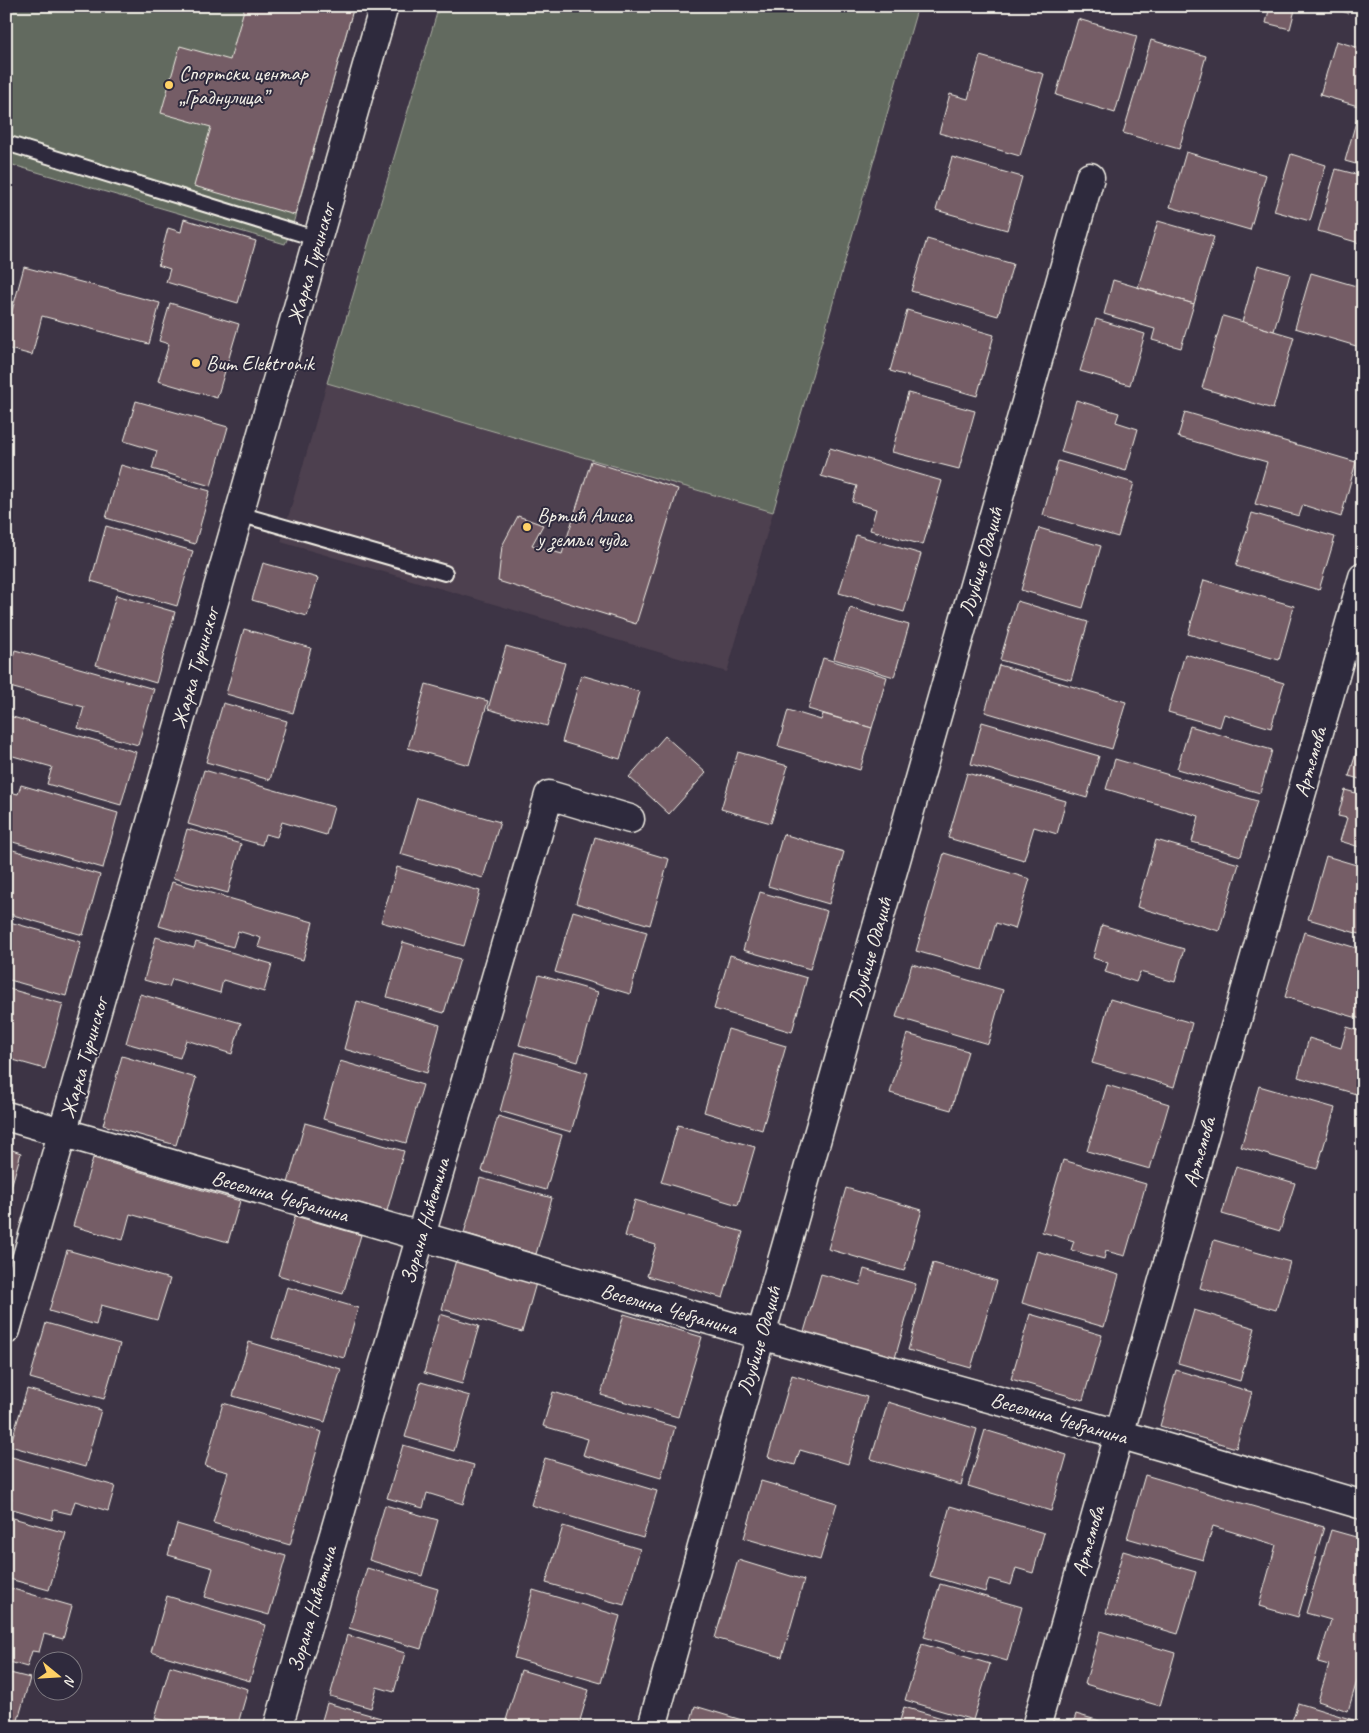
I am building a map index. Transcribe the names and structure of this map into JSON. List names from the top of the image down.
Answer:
{
  "streets": {
    "street": [
      "Жарка Туринског",
      "Љубице Одаџић",
      "Артемова",
      "Веселина Чебзанина",
      "Зорана Нићетина"
    ]
  },
  "crossings": [
    ["Жарка Туринског", "Веселина Чебзанина"],
    ["Љубице Одаџић", "Веселина Чебзанина"],
    ["Артемова", "Веселина Чебзанина"],
    ["Веселина Чебзанина", "Зорана Нићетина"]
  ],
  "places": ["Спортски центар „Граднулица”", "Bum Elektronik", "Вртић Алиса у земљи чуда"],
  "north": "right"
}
